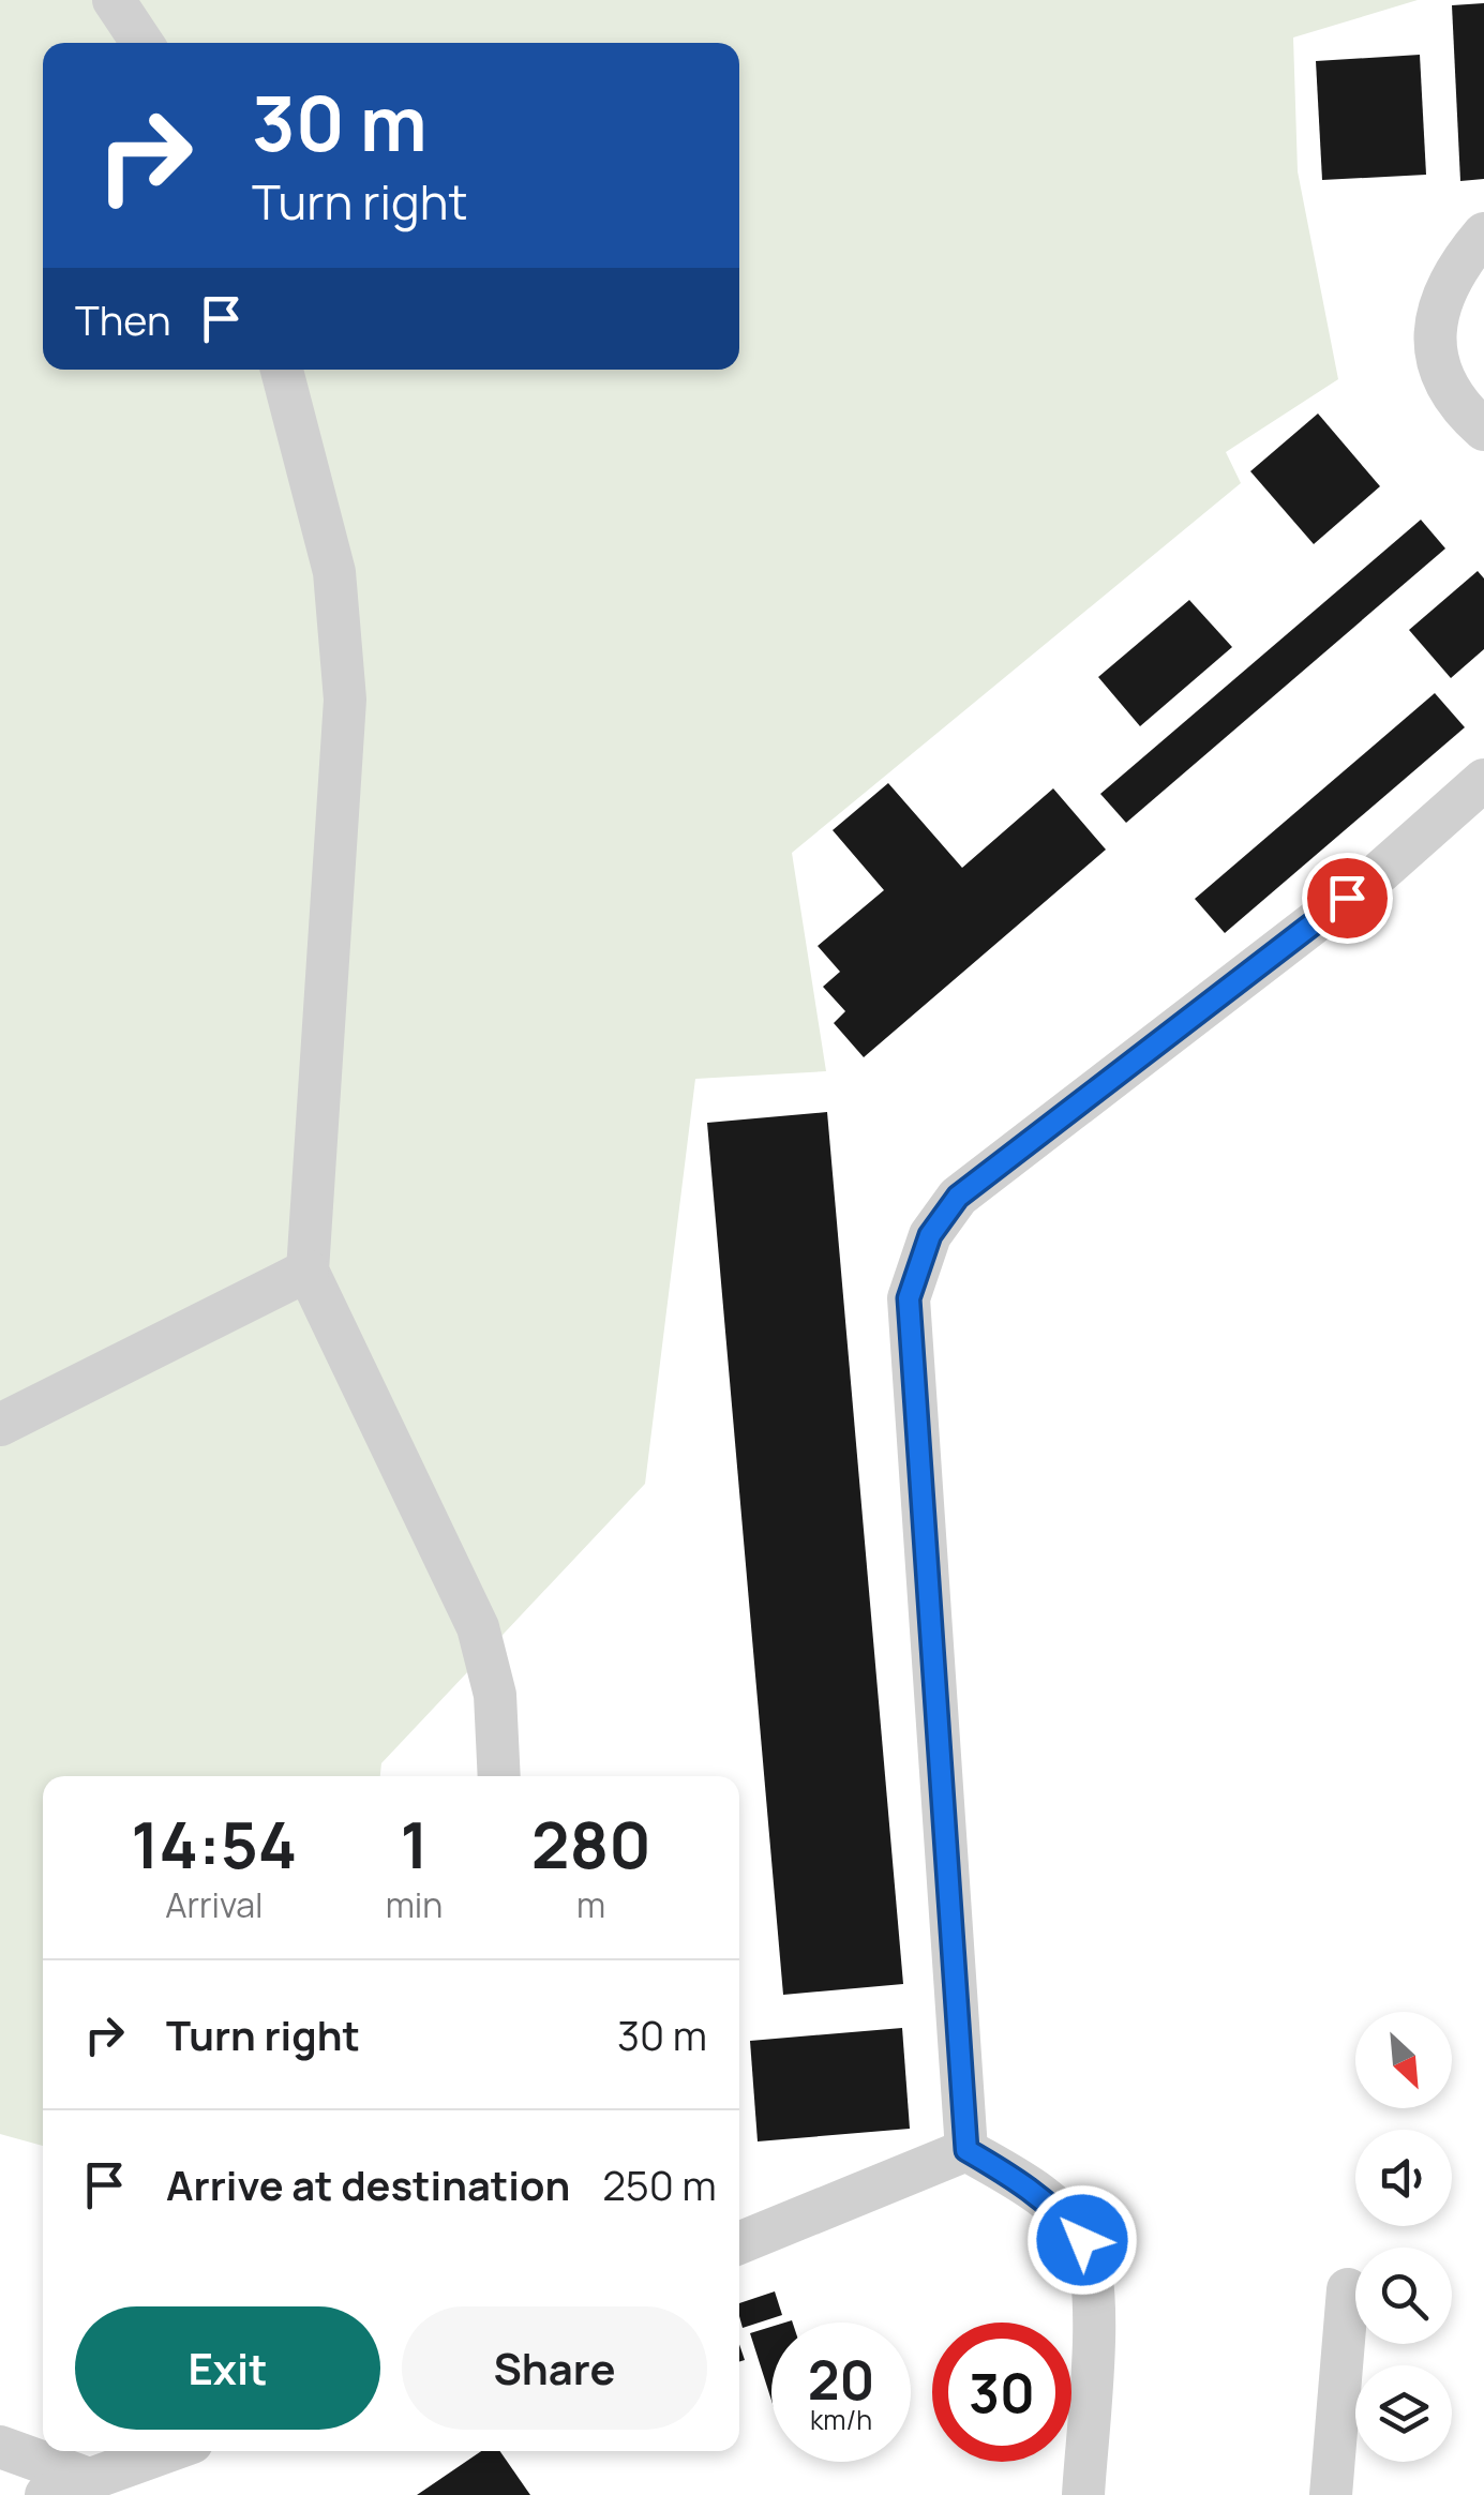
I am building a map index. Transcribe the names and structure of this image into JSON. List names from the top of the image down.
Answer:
{
  "north": "bottom right",
  "page": {
    "turn": ["30 m", "Turn right"],
    "then": "Then",
    "eta": [
      "14:54",
      "Arrival",
      "1",
      "min",
      "280",
      "m"
    ],
    "list": [
      {
        "name": "Turn right",
        "value": "30 m"
      },
      {
        "name": "Arrive at destination",
        "value": "250 m"
      }
    ],
    "buttons": ["Exit", "Share"],
    "speed": "20 km/h",
    "limit": "30"
  }
}
